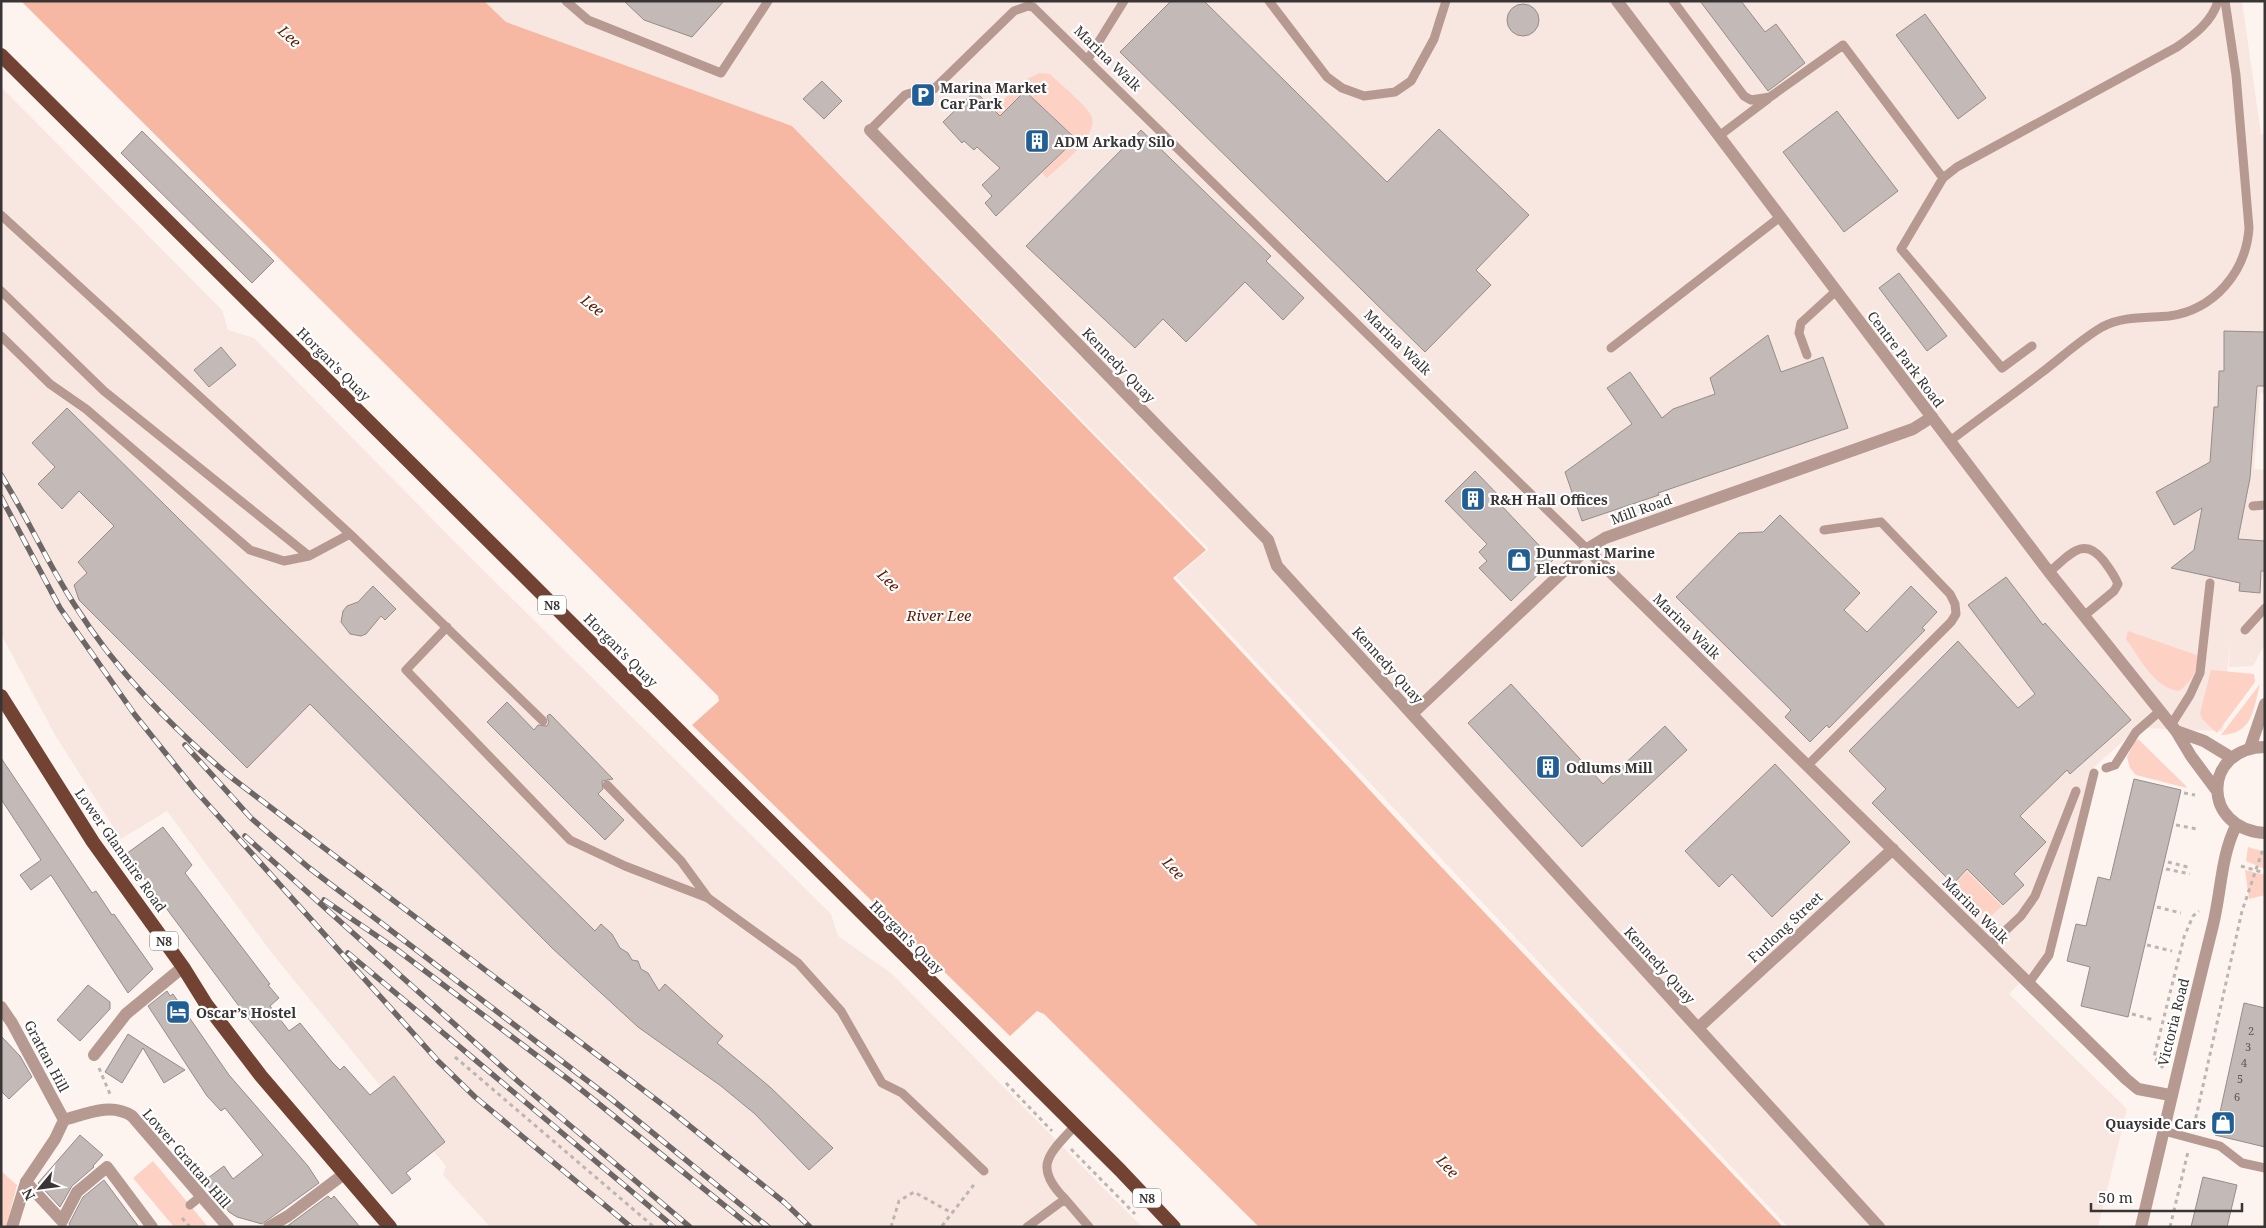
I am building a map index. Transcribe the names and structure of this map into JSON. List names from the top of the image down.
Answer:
{
  "streets": {
    "highway": ["Horgan's Quay", "N8", "Lower Glanmire Road"],
    "street": [
      "Marina Walk",
      "Centre Park Road",
      "Kennedy Quay",
      "Mill Road",
      "Furlong Street",
      "Victoria Road",
      "Grattan Hill",
      "Lower Grattan Hill"
    ]
  },
  "crossings": [
    ["Marina Walk", "Kennedy Quay"],
    ["Marina Walk", "Mill Road"],
    ["Marina Walk", "Furlong Street"],
    ["Marina Walk", "Victoria Road"],
    ["Centre Park Road", "Mill Road"],
    ["Centre Park Road", "Victoria Road"],
    ["Kennedy Quay", "Mill Road"],
    ["Kennedy Quay", "Furlong Street"]
  ],
  "water": ["Lee", "River Lee"],
  "places": {
    "parking": ["Marina Market Car Park"],
    "building": ["ADM Arkady Silo", "R&H Hall Offices", "Odlums Mill"],
    "shop": ["Dunmast Marine Electronics", "Quayside Cars"],
    "hotel": ["Oscar’s Hostel"]
  },
  "house_numbers": [
    "2",
    "3",
    "4",
    "5",
    "6"
  ],
  "scale_bar": "50 m",
  "north": "bottom left"
}
